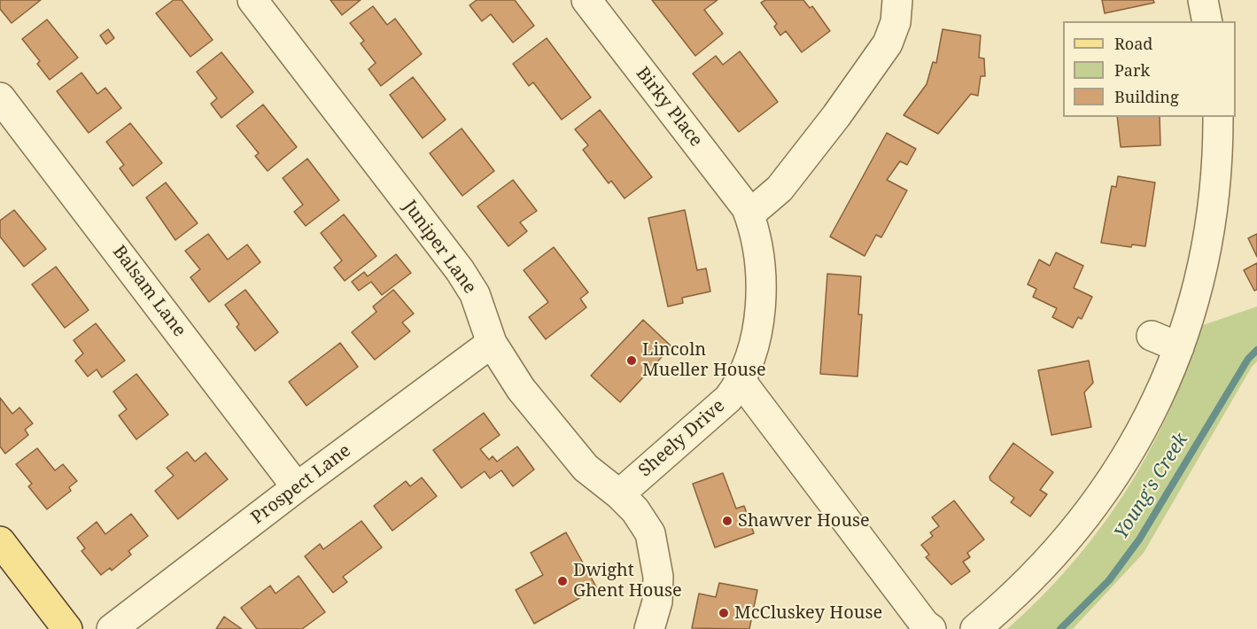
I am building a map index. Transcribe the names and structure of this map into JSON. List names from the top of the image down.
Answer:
{
  "streets": {
    "street": [
      "Birky Place",
      "Juniper Lane",
      "Balsam Lane",
      "Sheely Drive",
      "Prospect Lane"
    ]
  },
  "crossings": [
    ["Birky Place", "Sheely Drive"],
    ["Juniper Lane", "Sheely Drive"],
    ["Juniper Lane", "Prospect Lane"],
    ["Balsam Lane", "Prospect Lane"]
  ],
  "water": ["Young's Creek"],
  "places": [
    "Lincoln Mueller House",
    "Shawver House",
    "Dwight Ghent House",
    "McCluskey House"
  ],
  "legend": ["Road", "Park", "Building"]
}
